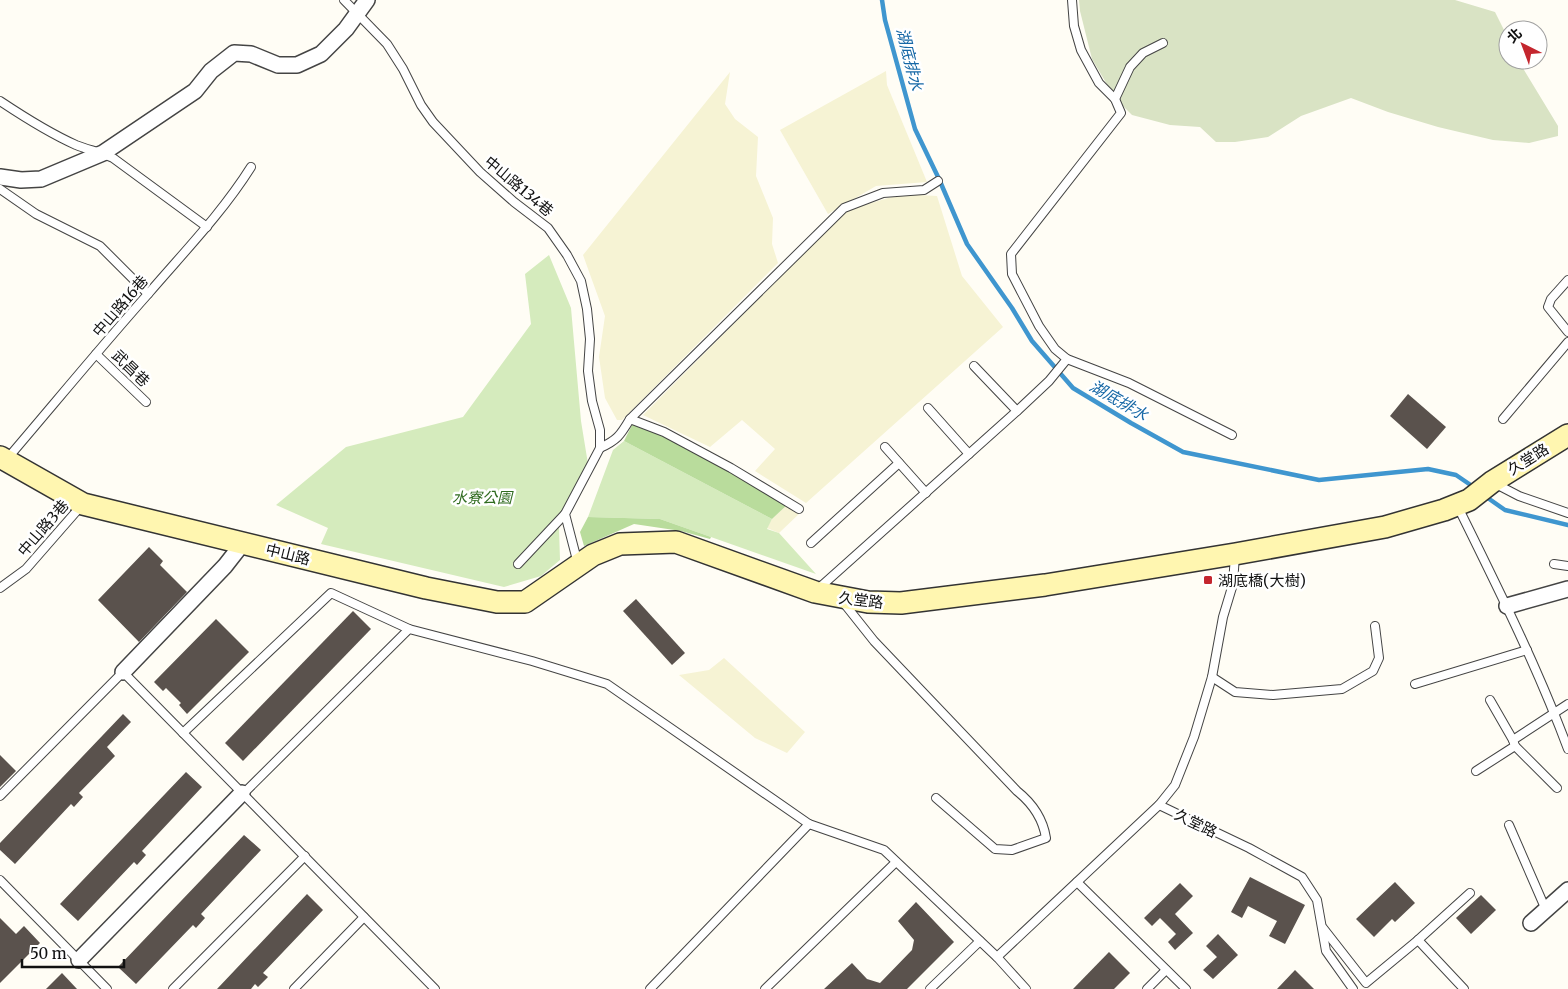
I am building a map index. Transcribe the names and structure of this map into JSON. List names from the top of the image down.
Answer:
{
  "streets": {
    "street": ["久堂路", "中山路"],
    "lane": [
      "中山路134巷",
      "中山路16巷",
      "武昌巷",
      "中山路3巷"
    ]
  },
  "crossings": [
    ["中山路16巷", "武昌巷"],
    ["中山路16巷", "中山路"],
    ["久堂路", "中山路"],
    ["中山路3巷", "中山路"]
  ],
  "water": ["湖底排水"],
  "parks": ["水寮公園"],
  "places": {
    "transit": ["湖底橋(大樹)"]
  },
  "scale_bar": "50 m",
  "north": "top left"
}
